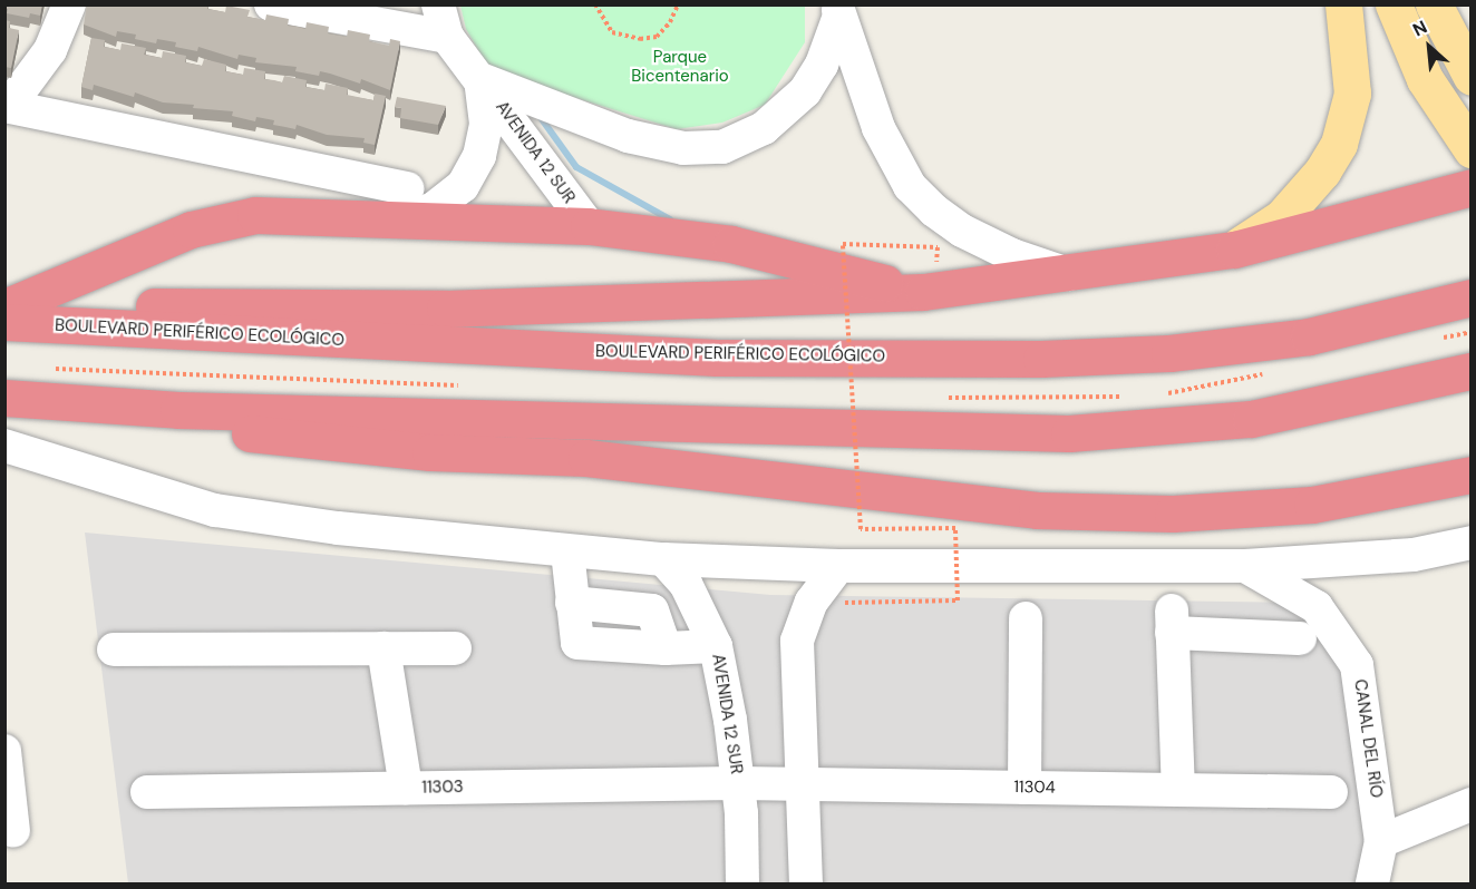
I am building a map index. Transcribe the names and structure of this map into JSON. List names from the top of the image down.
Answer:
{
  "streets": {
    "highway": ["BOULEVARD PERIFÉRICO ECOLÓGICO"],
    "street": [
      "AVENIDA 12 SUR",
      "CANAL DEL RÍO",
      "11303",
      "11304"
    ]
  },
  "crossings": [
    ["AVENIDA 12 SUR", "11303"],
    ["AVENIDA 12 SUR", "11304"],
    ["11303", "11304"]
  ],
  "parks": ["Parque Bicentenario"],
  "north": "top left"
}
